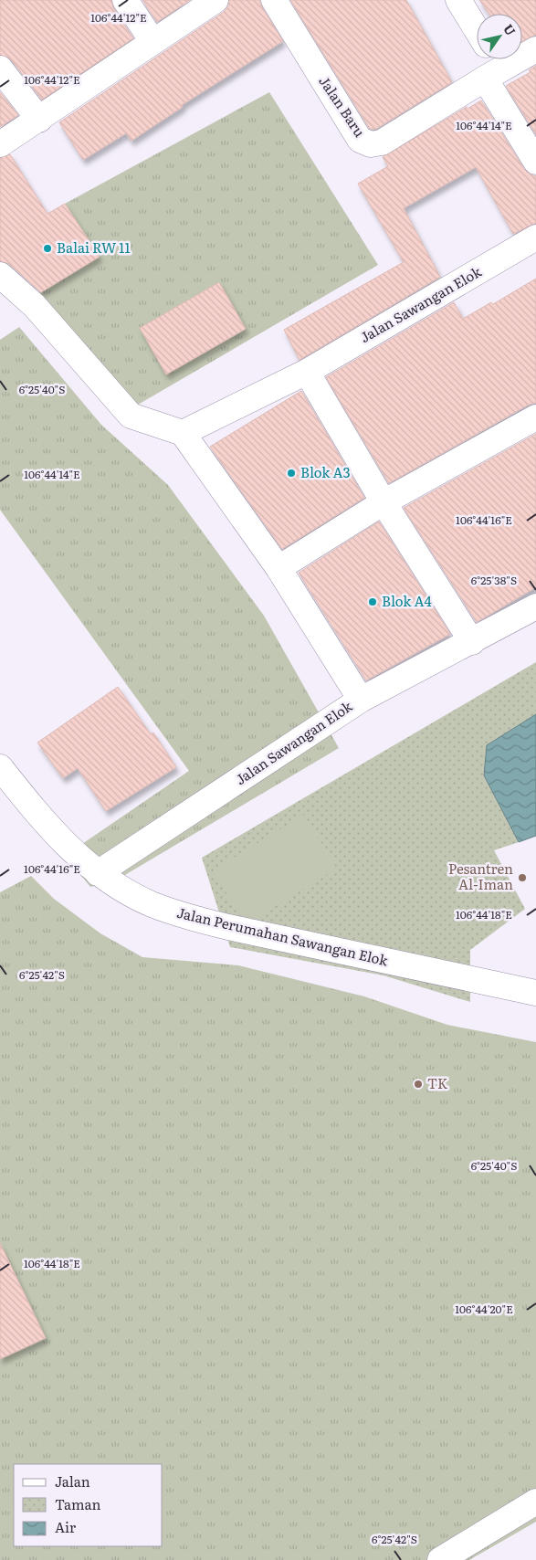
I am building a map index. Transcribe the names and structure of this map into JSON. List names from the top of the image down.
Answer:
{
  "streets": {
    "street": ["Jalan Baru", "Jalan Sawangan Elok", "Jalan Perumahan Sawangan Elok"]
  },
  "crossings": [
    ["Jalan Sawangan Elok", "Jalan Perumahan Sawangan Elok"]
  ],
  "places": [
    "Balai RW 11",
    "Blok A3",
    "Blok A4",
    "Pesantren Al-Iman",
    "TK"
  ],
  "legend": ["Jalan", "Taman", "Air"],
  "north": "top right",
  "coordinates": [
    "106°44'12\"E",
    "106°44'14\"E",
    "6°25'40\"S",
    "106°44'16\"E",
    "6°25'38\"S",
    "106°44'18\"E",
    "6°25'42\"S",
    "106°44'20\"E"
  ]
}
